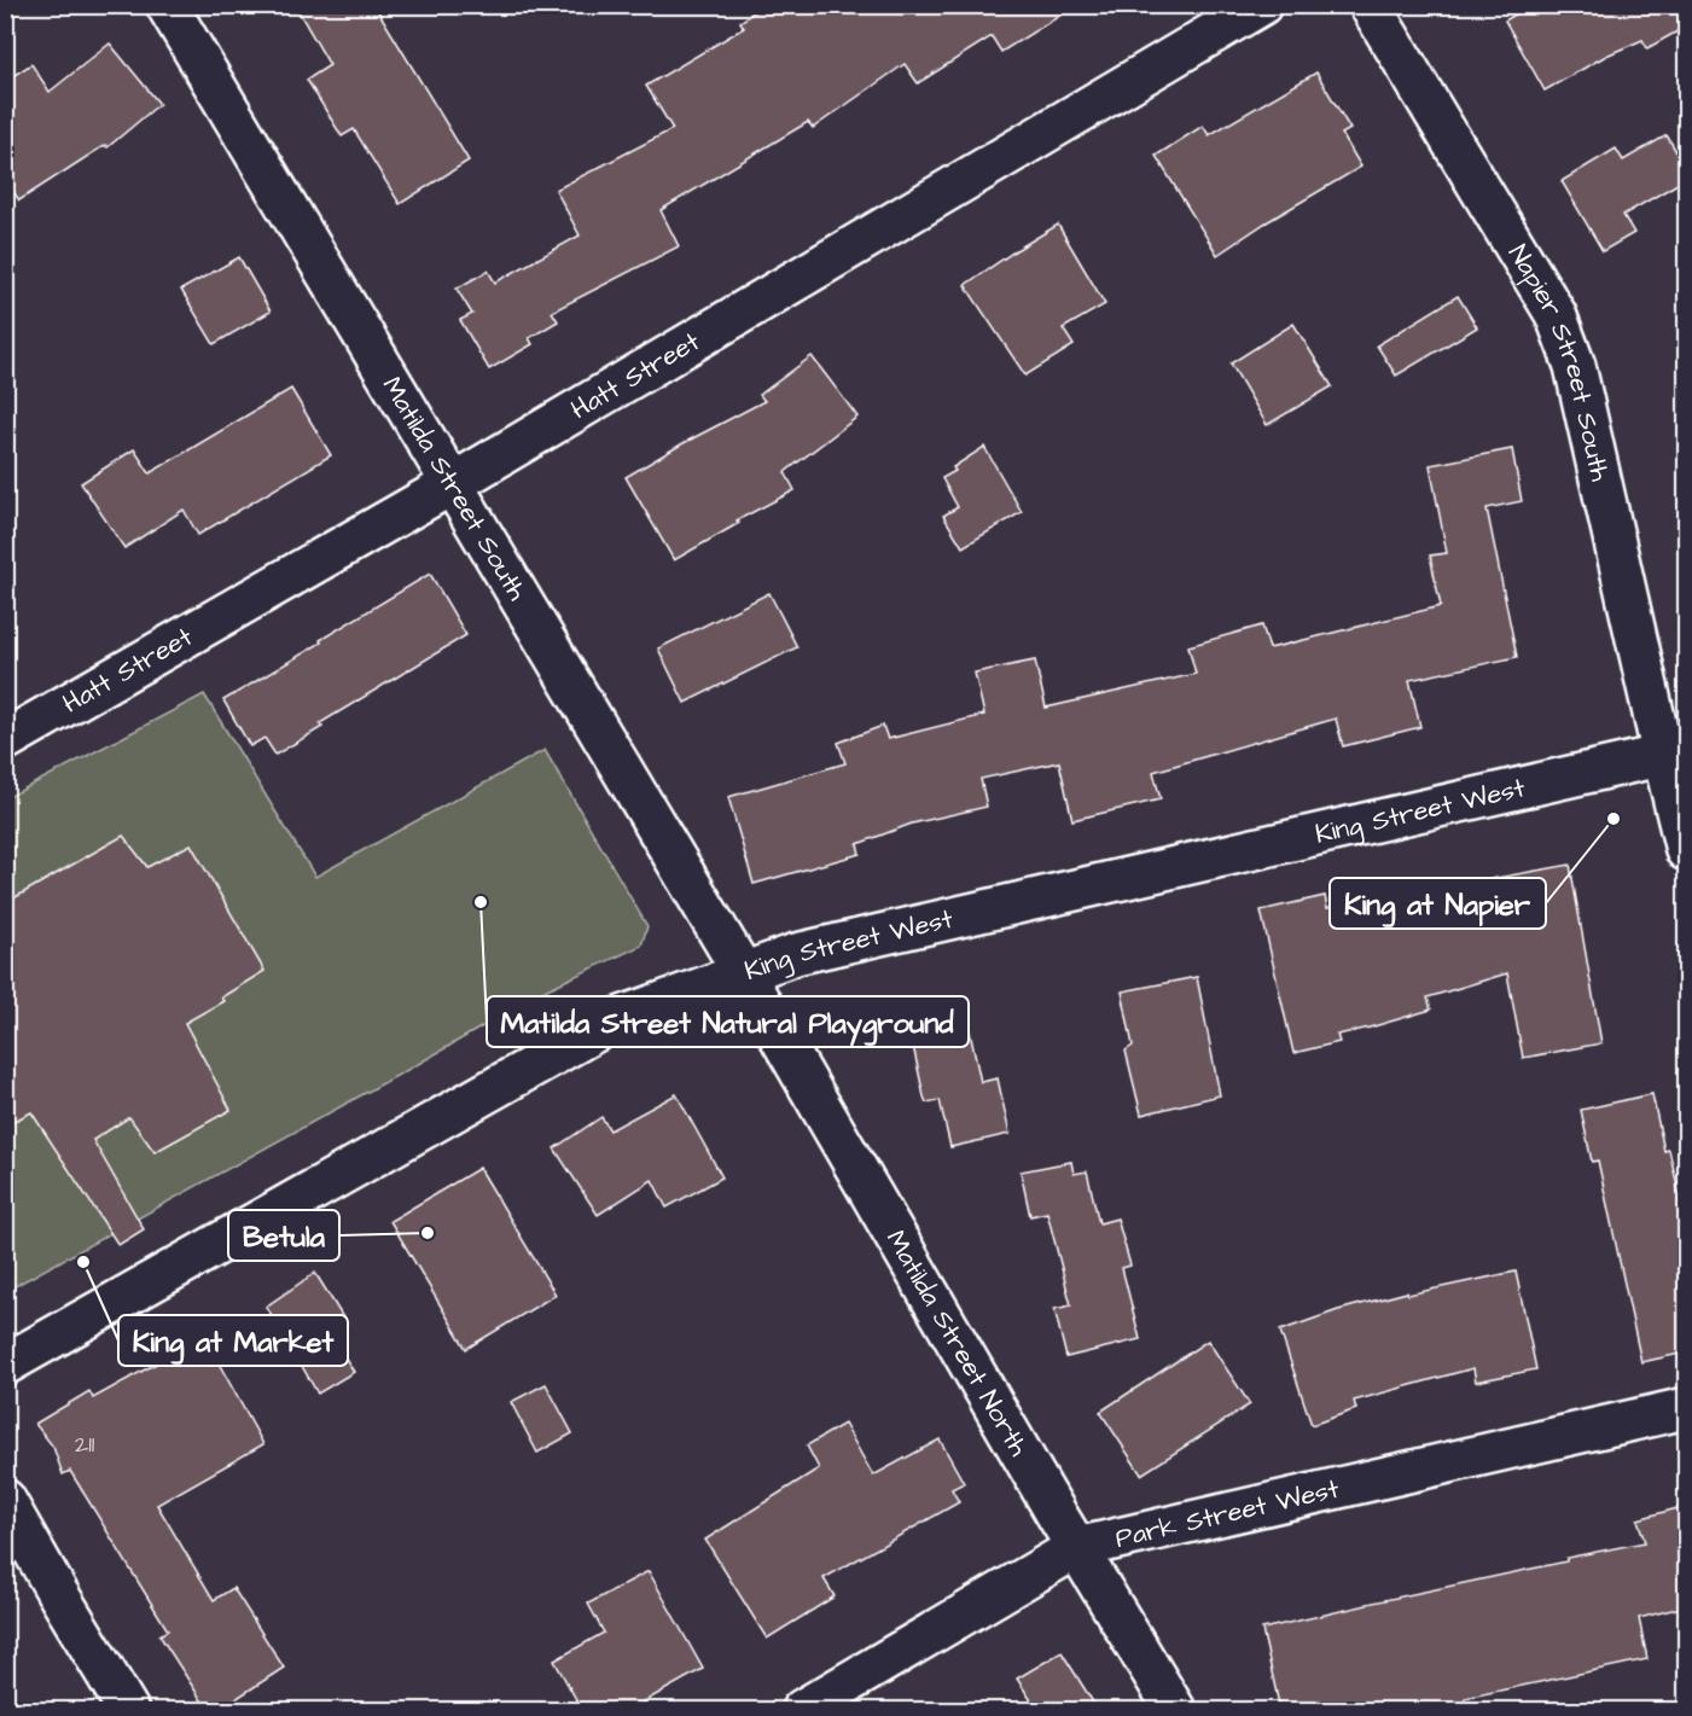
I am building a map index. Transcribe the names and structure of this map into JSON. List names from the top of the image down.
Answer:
{
  "streets": {
    "street": [
      "Napier Street South",
      "Hatt Street",
      "Matilda Street South",
      "King Street West",
      "Matilda Street North",
      "Park Street West"
    ]
  },
  "crossings": [
    ["Napier Street South", "King Street West"],
    ["Hatt Street", "Matilda Street South"],
    ["Matilda Street South", "King Street West"],
    ["Matilda Street South", "Matilda Street North"],
    ["King Street West", "Matilda Street North"],
    ["Matilda Street North", "Park Street West"]
  ],
  "places": [
    "King at Napier",
    "Matilda Street Natural Playground",
    "Betula",
    "King at Market"
  ],
  "house_numbers": ["211"]
}
